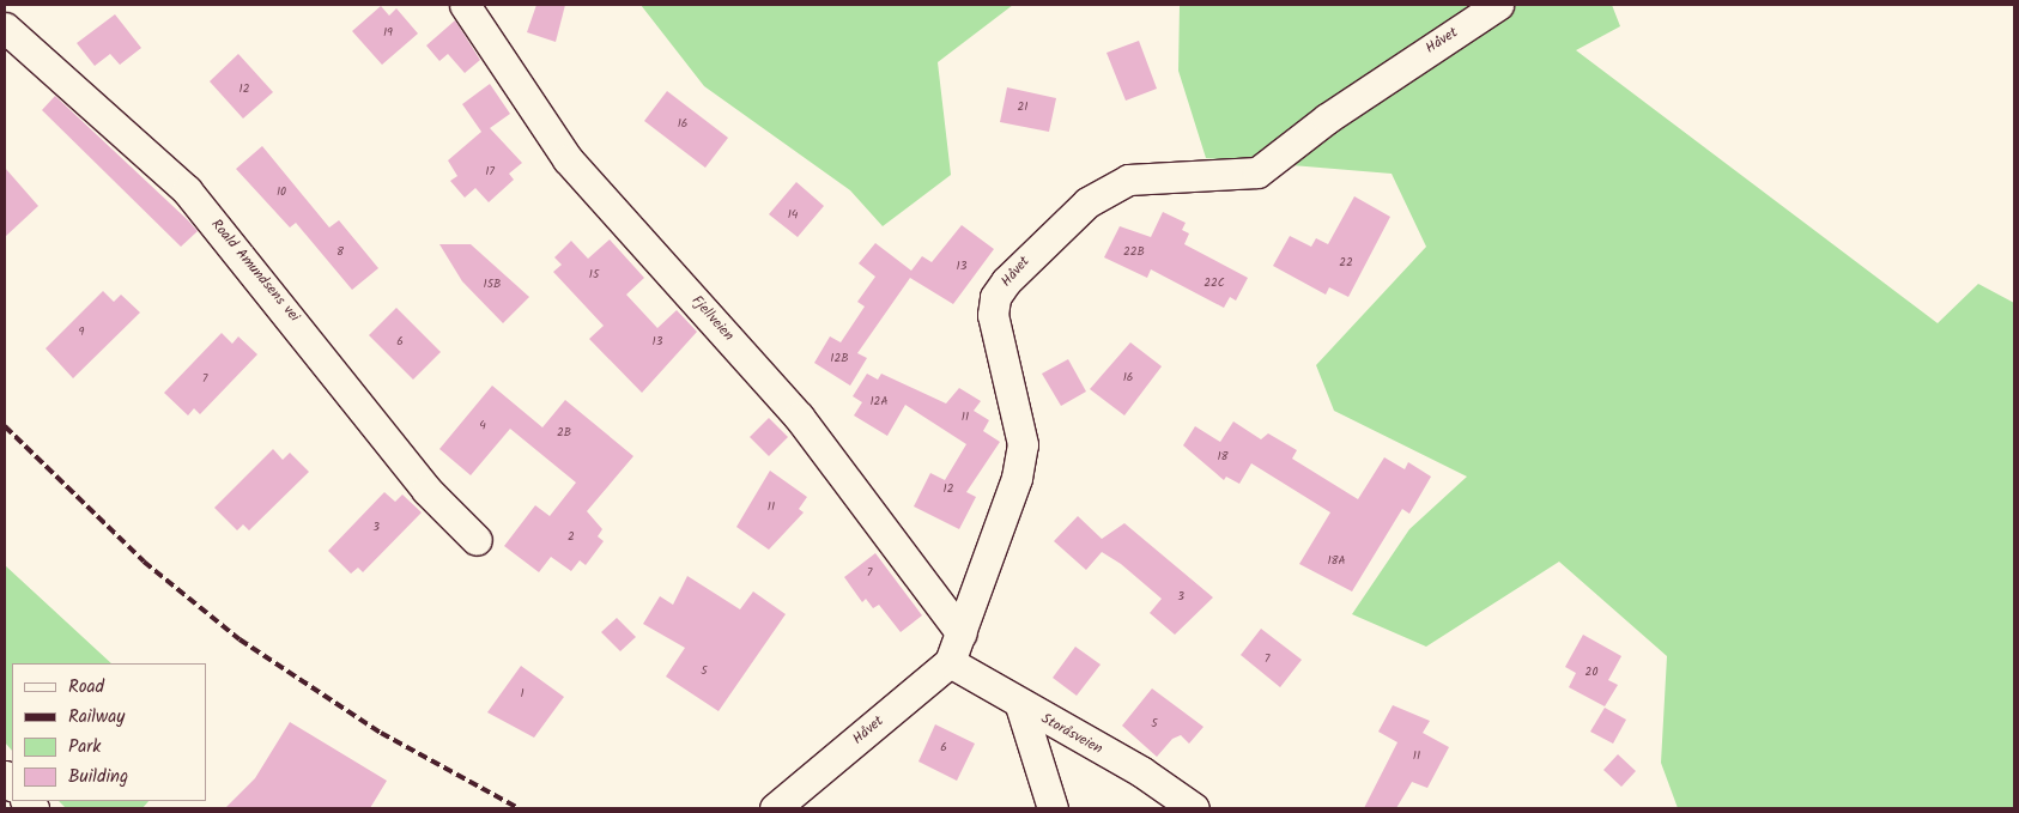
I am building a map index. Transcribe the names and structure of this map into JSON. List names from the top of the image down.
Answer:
{
  "streets": {
    "street": [
      "Håvet",
      "Roald Amundsens vei",
      "Fjellveien",
      "Storåsveien"
    ]
  },
  "crossings": [
    ["Håvet", "Fjellveien"],
    ["Håvet", "Storåsveien"]
  ],
  "house_numbers": [
    "19",
    "12",
    "21",
    "16",
    "17",
    "10",
    "14",
    "8",
    "22B",
    "22",
    "13",
    "15",
    "22C",
    "15B",
    "9",
    "6",
    "13",
    "12B",
    "16",
    "7",
    "12A",
    "11",
    "4",
    "2B",
    "18",
    "12",
    "11",
    "3",
    "2",
    "18A",
    "7",
    "3",
    "7",
    "5",
    "20",
    "1",
    "5",
    "6",
    "11"
  ],
  "legend": [
    "Road",
    "Railway",
    "Park",
    "Building"
  ]
}
